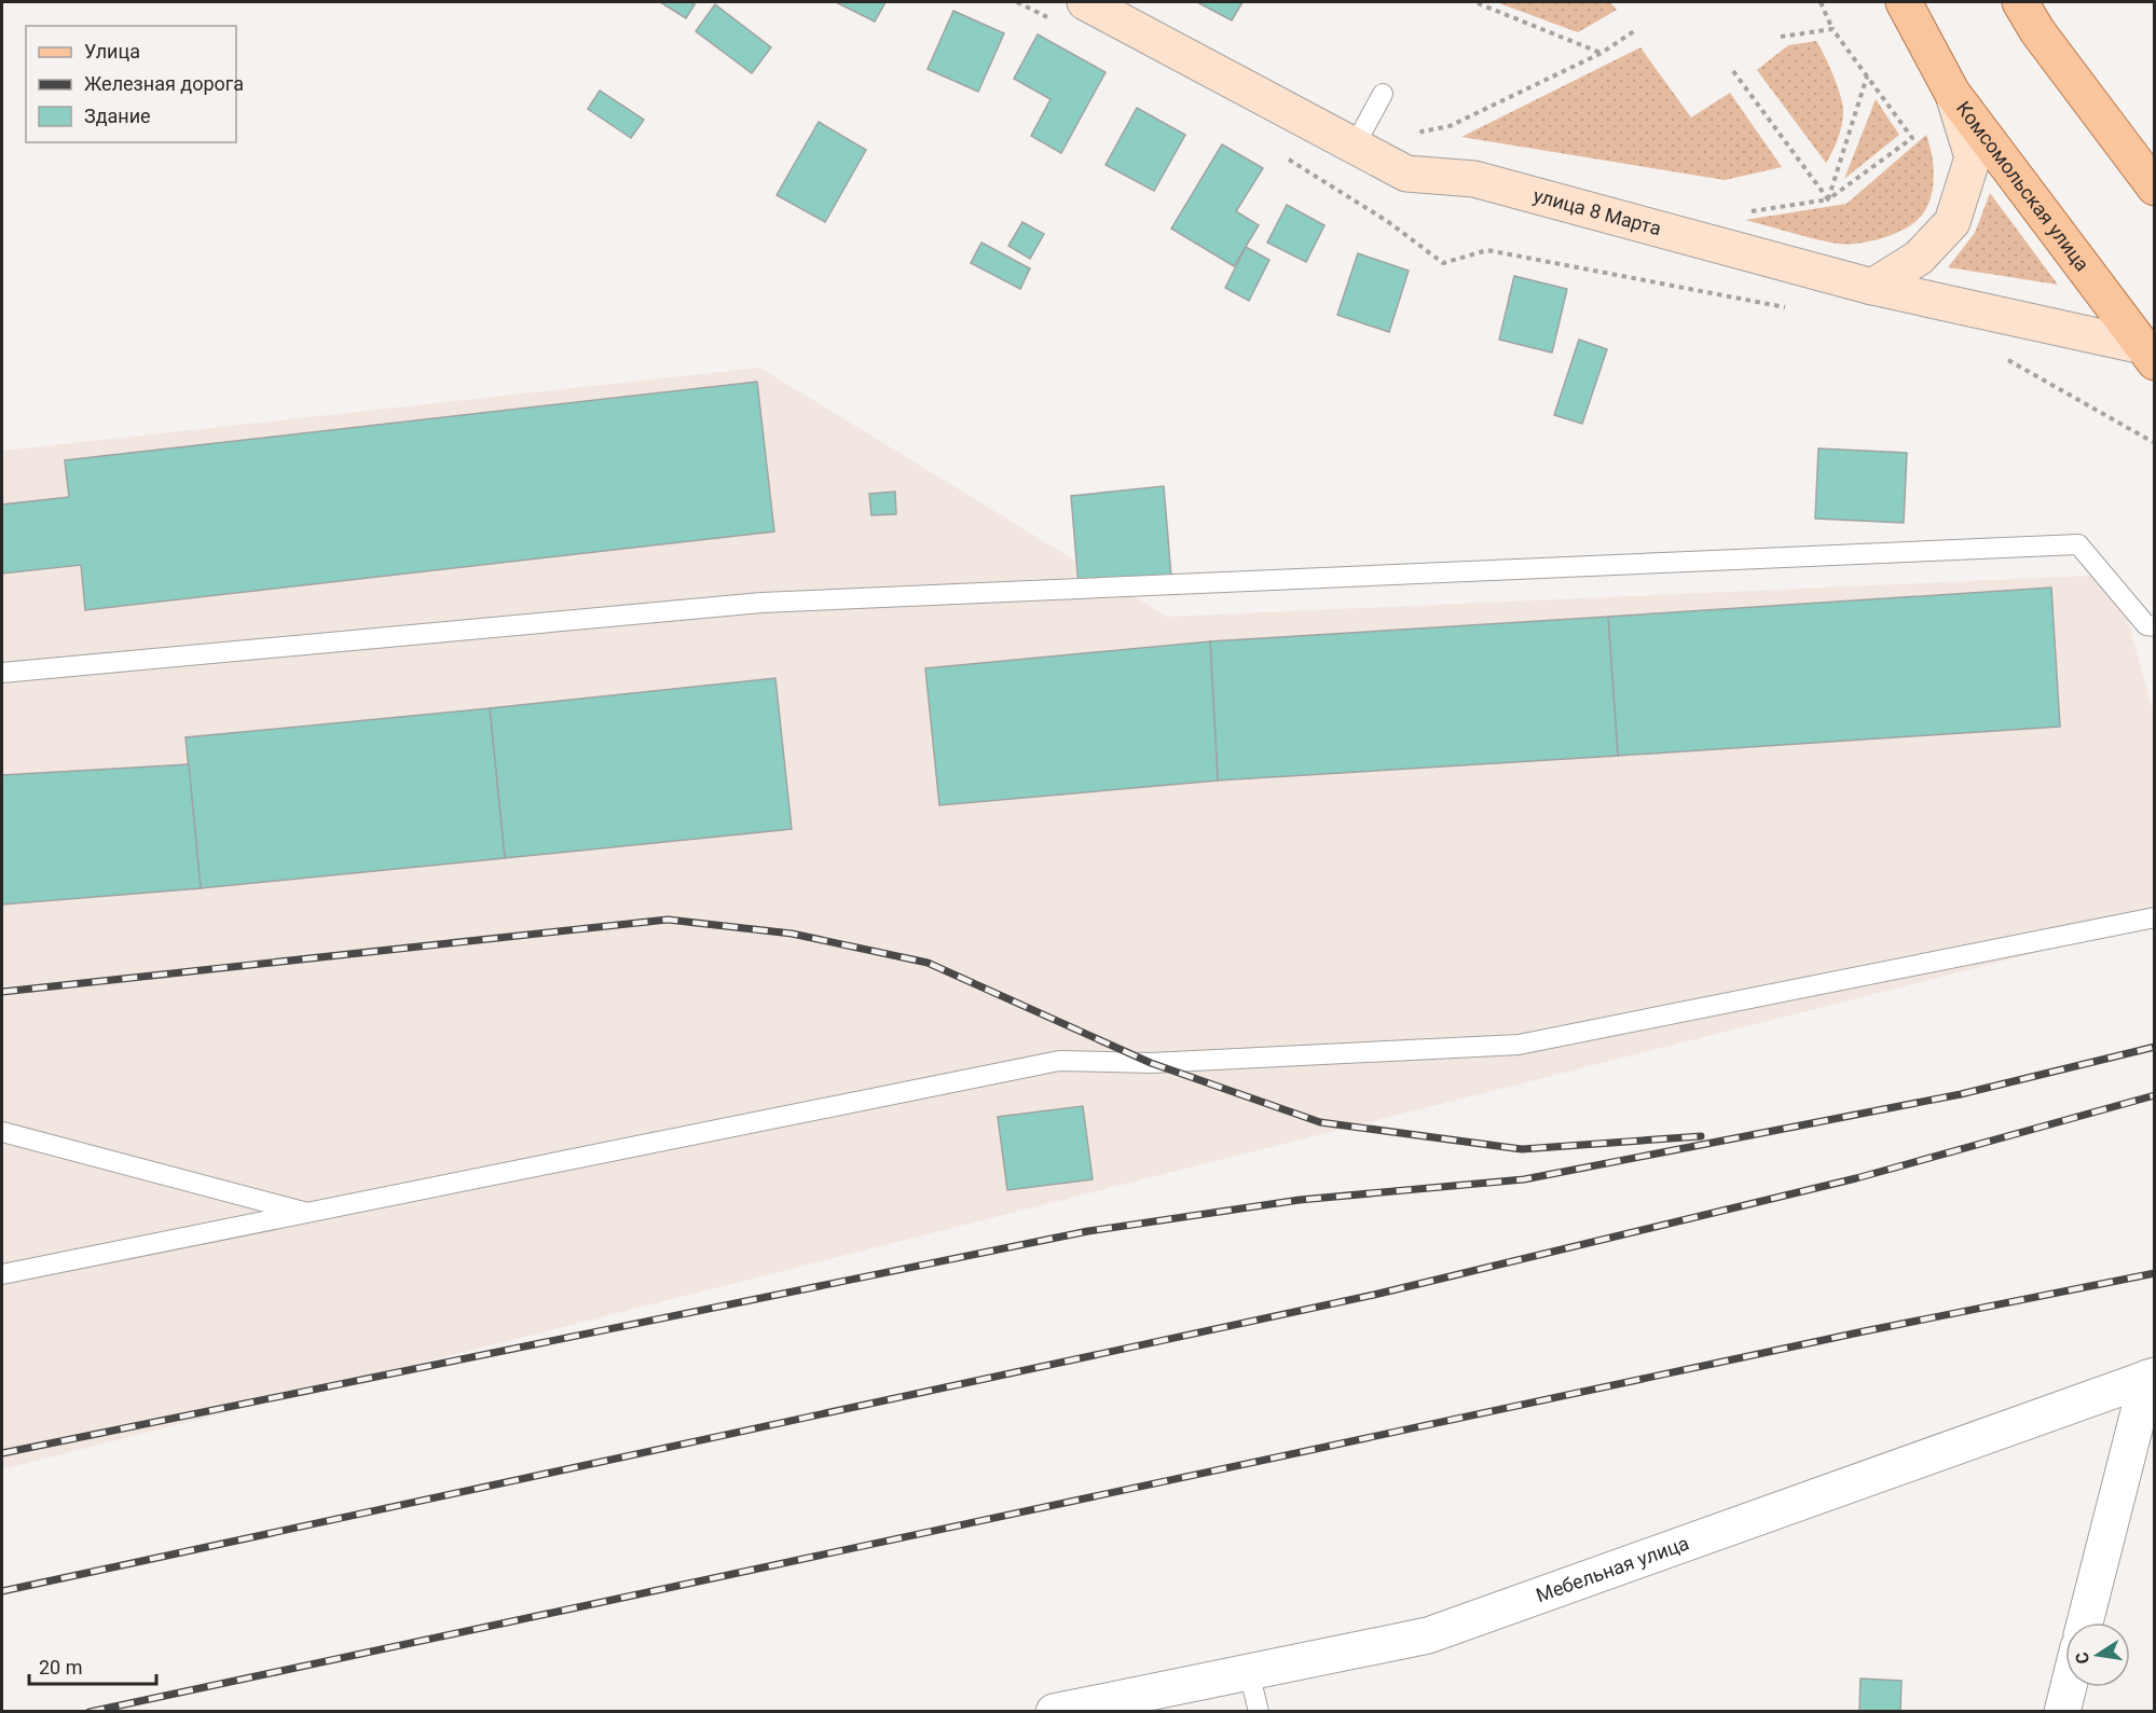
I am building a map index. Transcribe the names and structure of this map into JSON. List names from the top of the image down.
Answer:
{
  "streets": {
    "main road": ["Комсомольская улица", "улица 8 Марта"],
    "street": ["Мебельная улица"]
  },
  "crossings": [
    ["Комсомольская улица", "улица 8 Марта"]
  ],
  "legend": ["Улица", "Железная дорога", "Здание"],
  "scale_bar": "20 m",
  "north": "left"
}
